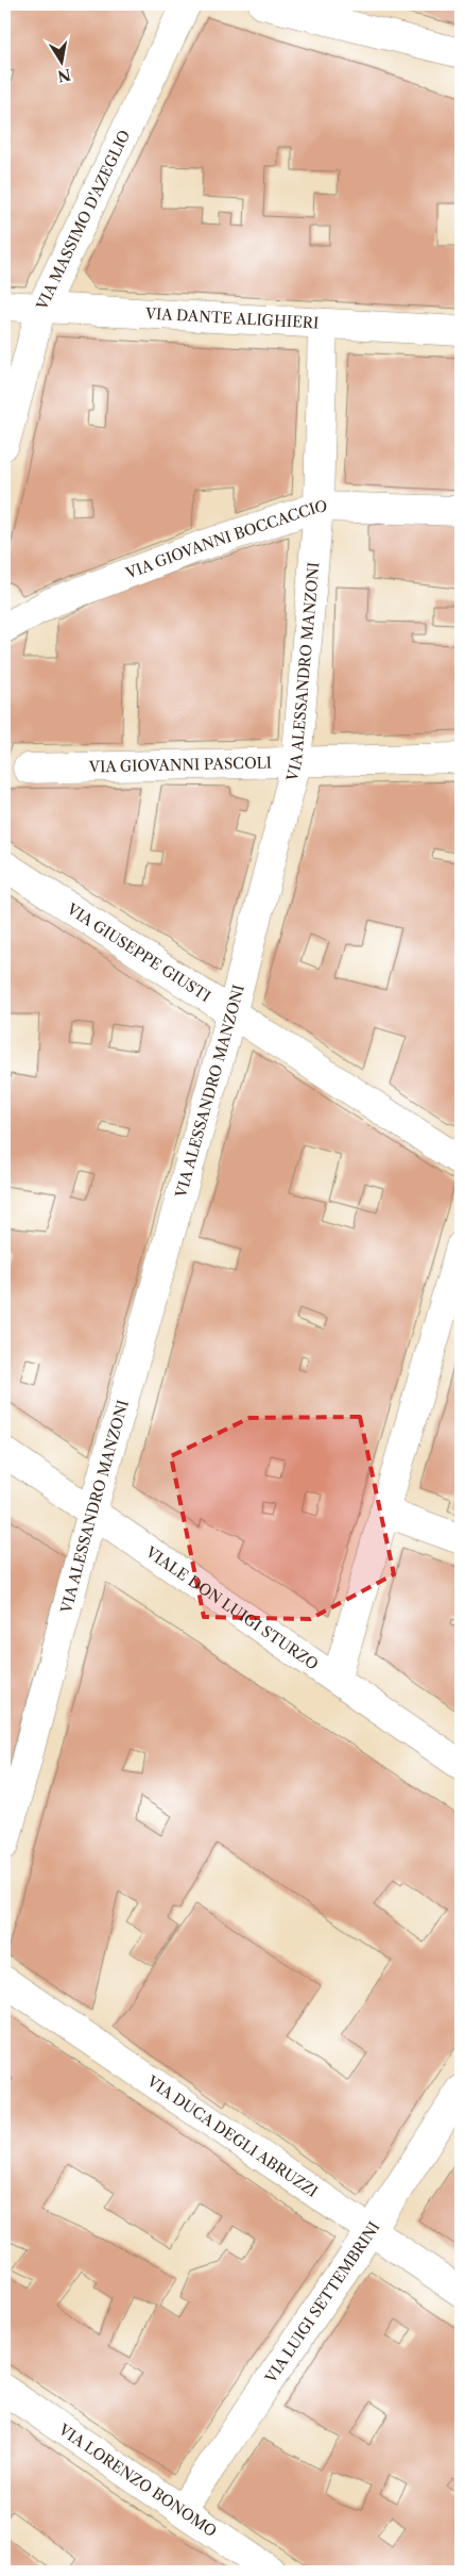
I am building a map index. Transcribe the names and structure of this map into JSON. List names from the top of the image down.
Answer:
{
  "streets": {
    "street": [
      "VIA MASSIMO D'AZEGLIO",
      "VIA DANTE ALIGHIERI",
      "VIA GIOVANNI BOCCACCIO",
      "VIA ALESSANDRO MANZONI",
      "VIA GIOVANNI PASCOLI",
      "VIA GIUSEPPE GIUSTI",
      "VIALE DON LUIGI STURZO",
      "VIA DUCA DEGLI ABRUZZI",
      "VIA LUIGI SETTEMBRINI",
      "VIA LORENZO BONOMO"
    ]
  },
  "crossings": [
    ["VIA MASSIMO D'AZEGLIO", "VIA DANTE ALIGHIERI"],
    ["VIA DANTE ALIGHIERI", "VIA ALESSANDRO MANZONI"],
    ["VIA GIOVANNI BOCCACCIO", "VIA ALESSANDRO MANZONI"],
    ["VIA ALESSANDRO MANZONI", "VIA GIOVANNI PASCOLI"],
    ["VIA ALESSANDRO MANZONI", "VIA GIUSEPPE GIUSTI"],
    ["VIA ALESSANDRO MANZONI", "VIALE DON LUIGI STURZO"],
    ["VIA DUCA DEGLI ABRUZZI", "VIA LUIGI SETTEMBRINI"],
    ["VIA LUIGI SETTEMBRINI", "VIA LORENZO BONOMO"]
  ],
  "north": "bottom"
}
